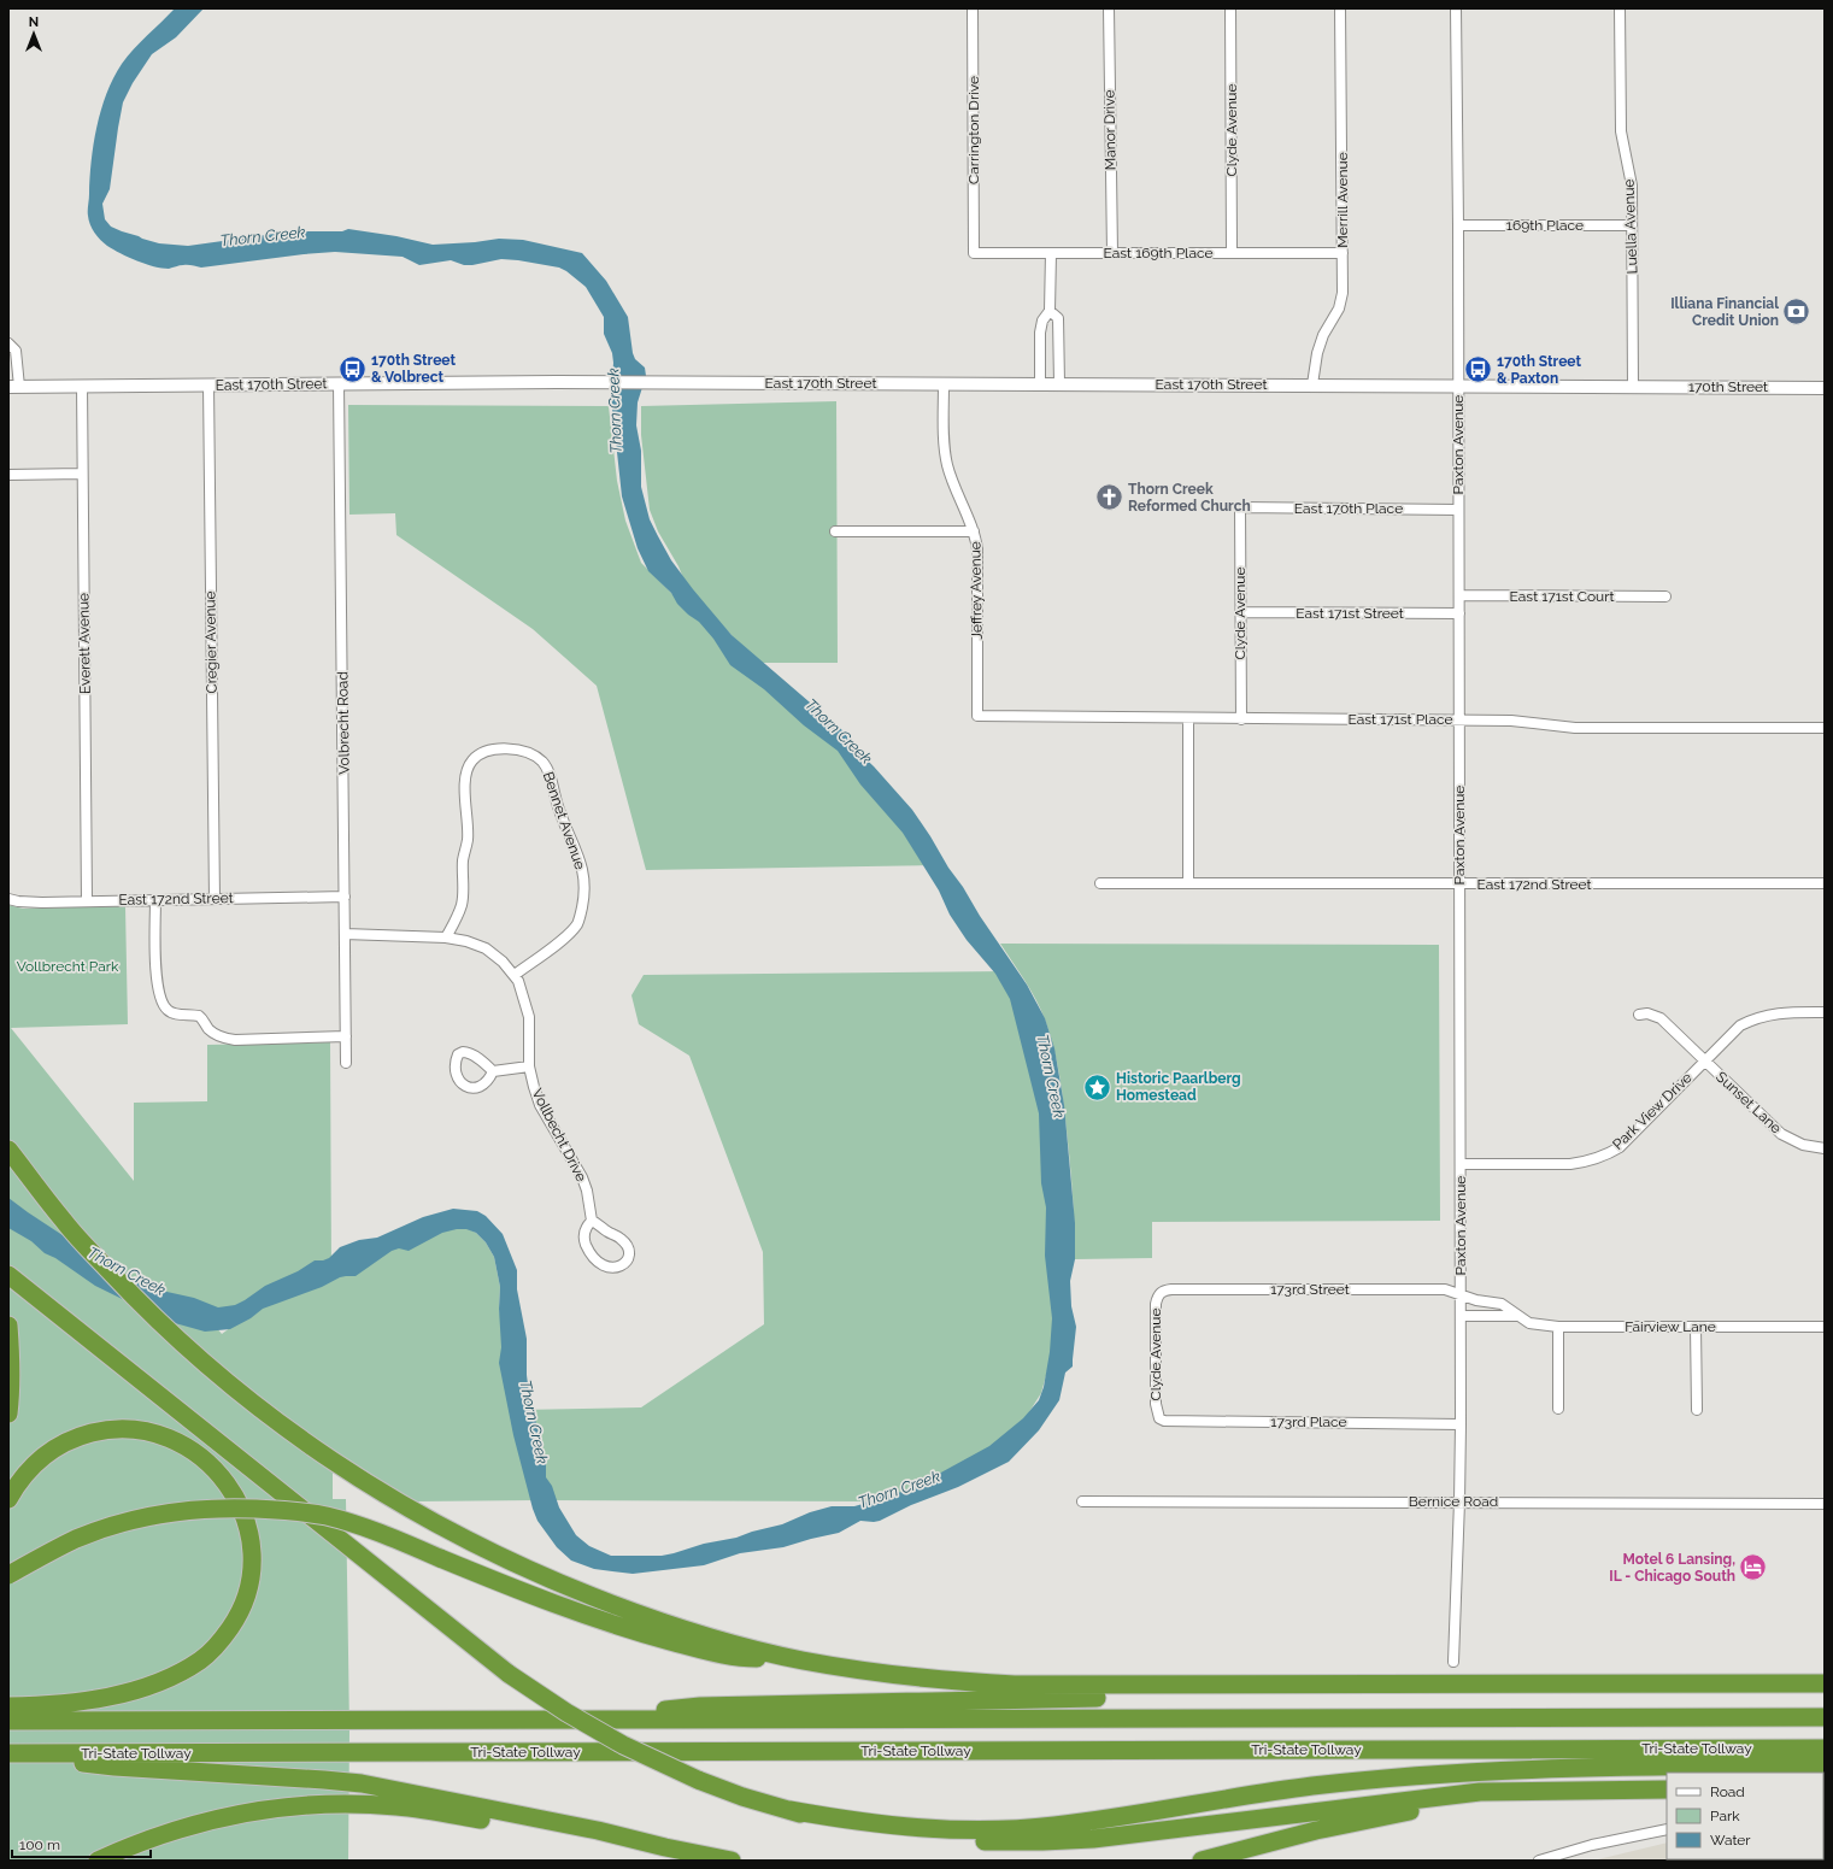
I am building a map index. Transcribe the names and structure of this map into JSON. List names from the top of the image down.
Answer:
{
  "streets": {
    "highway": ["Tri-State Tollway"],
    "street": [
      "Carrington Drive",
      "Manor Drive",
      "Clyde Avenue",
      "Merrill Avenue",
      "169th Place",
      "Luella Avenue",
      "East 169th Place",
      "East 170th Street",
      "170th Street",
      "Paxton Avenue",
      "East 170th Place",
      "Jeffrey Avenue",
      "East 171st Court",
      "East 171st Street",
      "Cregier Avenue",
      "Everett Avenue",
      "East 171st Place",
      "Volbrecht Road",
      "Bennet Avenue",
      "East 172nd Street",
      "Sunset Lane",
      "Park View Drive",
      "Vollbecht Drive",
      "173rd Street",
      "Fairview Lane",
      "173rd Place",
      "Bernice Road"
    ]
  },
  "crossings": [
    ["Carrington Drive", "East 169th Place"],
    ["Manor Drive", "East 169th Place"],
    ["Clyde Avenue", "East 169th Place"],
    ["Clyde Avenue", "East 170th Place"],
    ["Clyde Avenue", "East 171st Street"],
    ["Clyde Avenue", "East 171st Place"],
    ["Clyde Avenue", "173rd Street"],
    ["Clyde Avenue", "173rd Place"],
    ["Merrill Avenue", "East 169th Place"],
    ["Merrill Avenue", "East 170th Street"],
    ["169th Place", "Luella Avenue"],
    ["169th Place", "Paxton Avenue"],
    ["Luella Avenue", "East 170th Street"],
    ["Luella Avenue", "170th Street"],
    ["East 170th Street", "170th Street"],
    ["East 170th Street", "Paxton Avenue"],
    ["East 170th Street", "Jeffrey Avenue"],
    ["East 170th Street", "Cregier Avenue"],
    ["East 170th Street", "Everett Avenue"],
    ["East 170th Street", "Volbrecht Road"],
    ["Paxton Avenue", "East 170th Place"],
    ["Paxton Avenue", "East 171st Court"],
    ["Paxton Avenue", "East 171st Street"],
    ["Paxton Avenue", "East 171st Place"],
    ["Paxton Avenue", "East 172nd Street"],
    ["Paxton Avenue", "Park View Drive"],
    ["Paxton Avenue", "173rd Street"],
    ["Paxton Avenue", "Fairview Lane"],
    ["Paxton Avenue", "173rd Place"],
    ["Paxton Avenue", "Bernice Road"],
    ["Jeffrey Avenue", "East 171st Place"],
    ["Cregier Avenue", "East 172nd Street"],
    ["Everett Avenue", "East 172nd Street"],
    ["Volbrecht Road", "East 172nd Street"],
    ["Volbrecht Road", "Vollbecht Drive"],
    ["Bennet Avenue", "Vollbecht Drive"],
    ["Sunset Lane", "Park View Drive"],
    ["173rd Street", "Fairview Lane"]
  ],
  "water": ["Thorn Creek"],
  "parks": ["Vollbrecht Park"],
  "places": {
    "bank": ["Illiana Financial Credit Union"],
    "bus stop": ["170th Street & Volbrect", "170th Street & Paxton"],
    "church": ["Thorn Creek Reformed Church"],
    "place": ["Historic Paarlberg Homestead"],
    "hotel": ["Motel 6 Lansing, IL - Chicago South"]
  },
  "legend": ["Road", "Park", "Water"],
  "scale_bar": "100 m",
  "north": "top"
}
